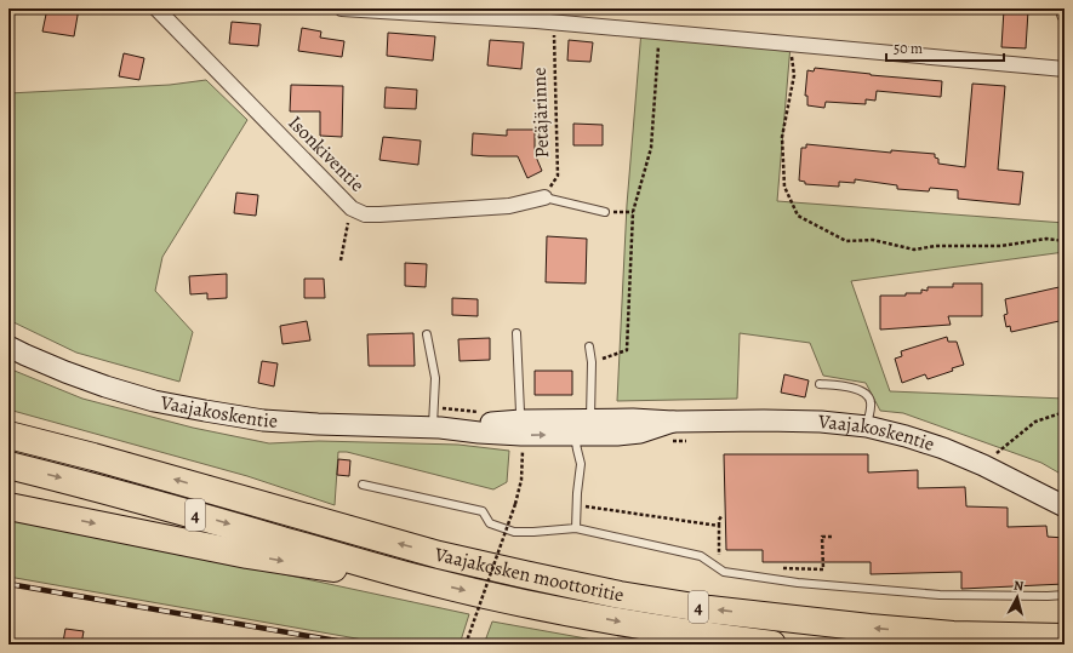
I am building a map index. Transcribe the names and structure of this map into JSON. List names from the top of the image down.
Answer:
{
  "streets": {
    "highway": ["4", "Vaajakosken moottoritie"],
    "main road": ["Vaajakoskentie"],
    "street": ["Isonkiventie"],
    "path": ["Petäjärinne"]
  },
  "crossings": [
    ["Petäjärinne", "Isonkiventie"]
  ],
  "scale_bar": "50 m",
  "north": "top"
}
